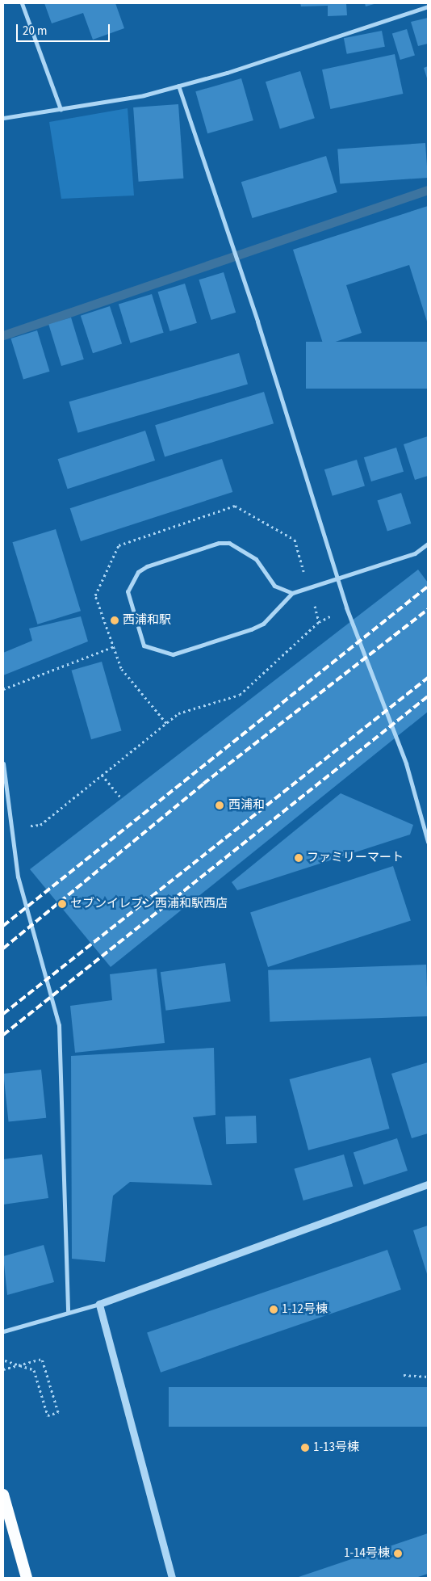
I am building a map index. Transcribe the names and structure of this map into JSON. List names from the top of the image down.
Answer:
{
  "places": [
    "西浦和駅",
    "西浦和",
    "ファミリーマート",
    "セブンイレブン西浦和駅西店",
    "1-12号棟",
    "1-13号棟",
    "1-14号棟"
  ],
  "scale_bar": "20 m"
}
